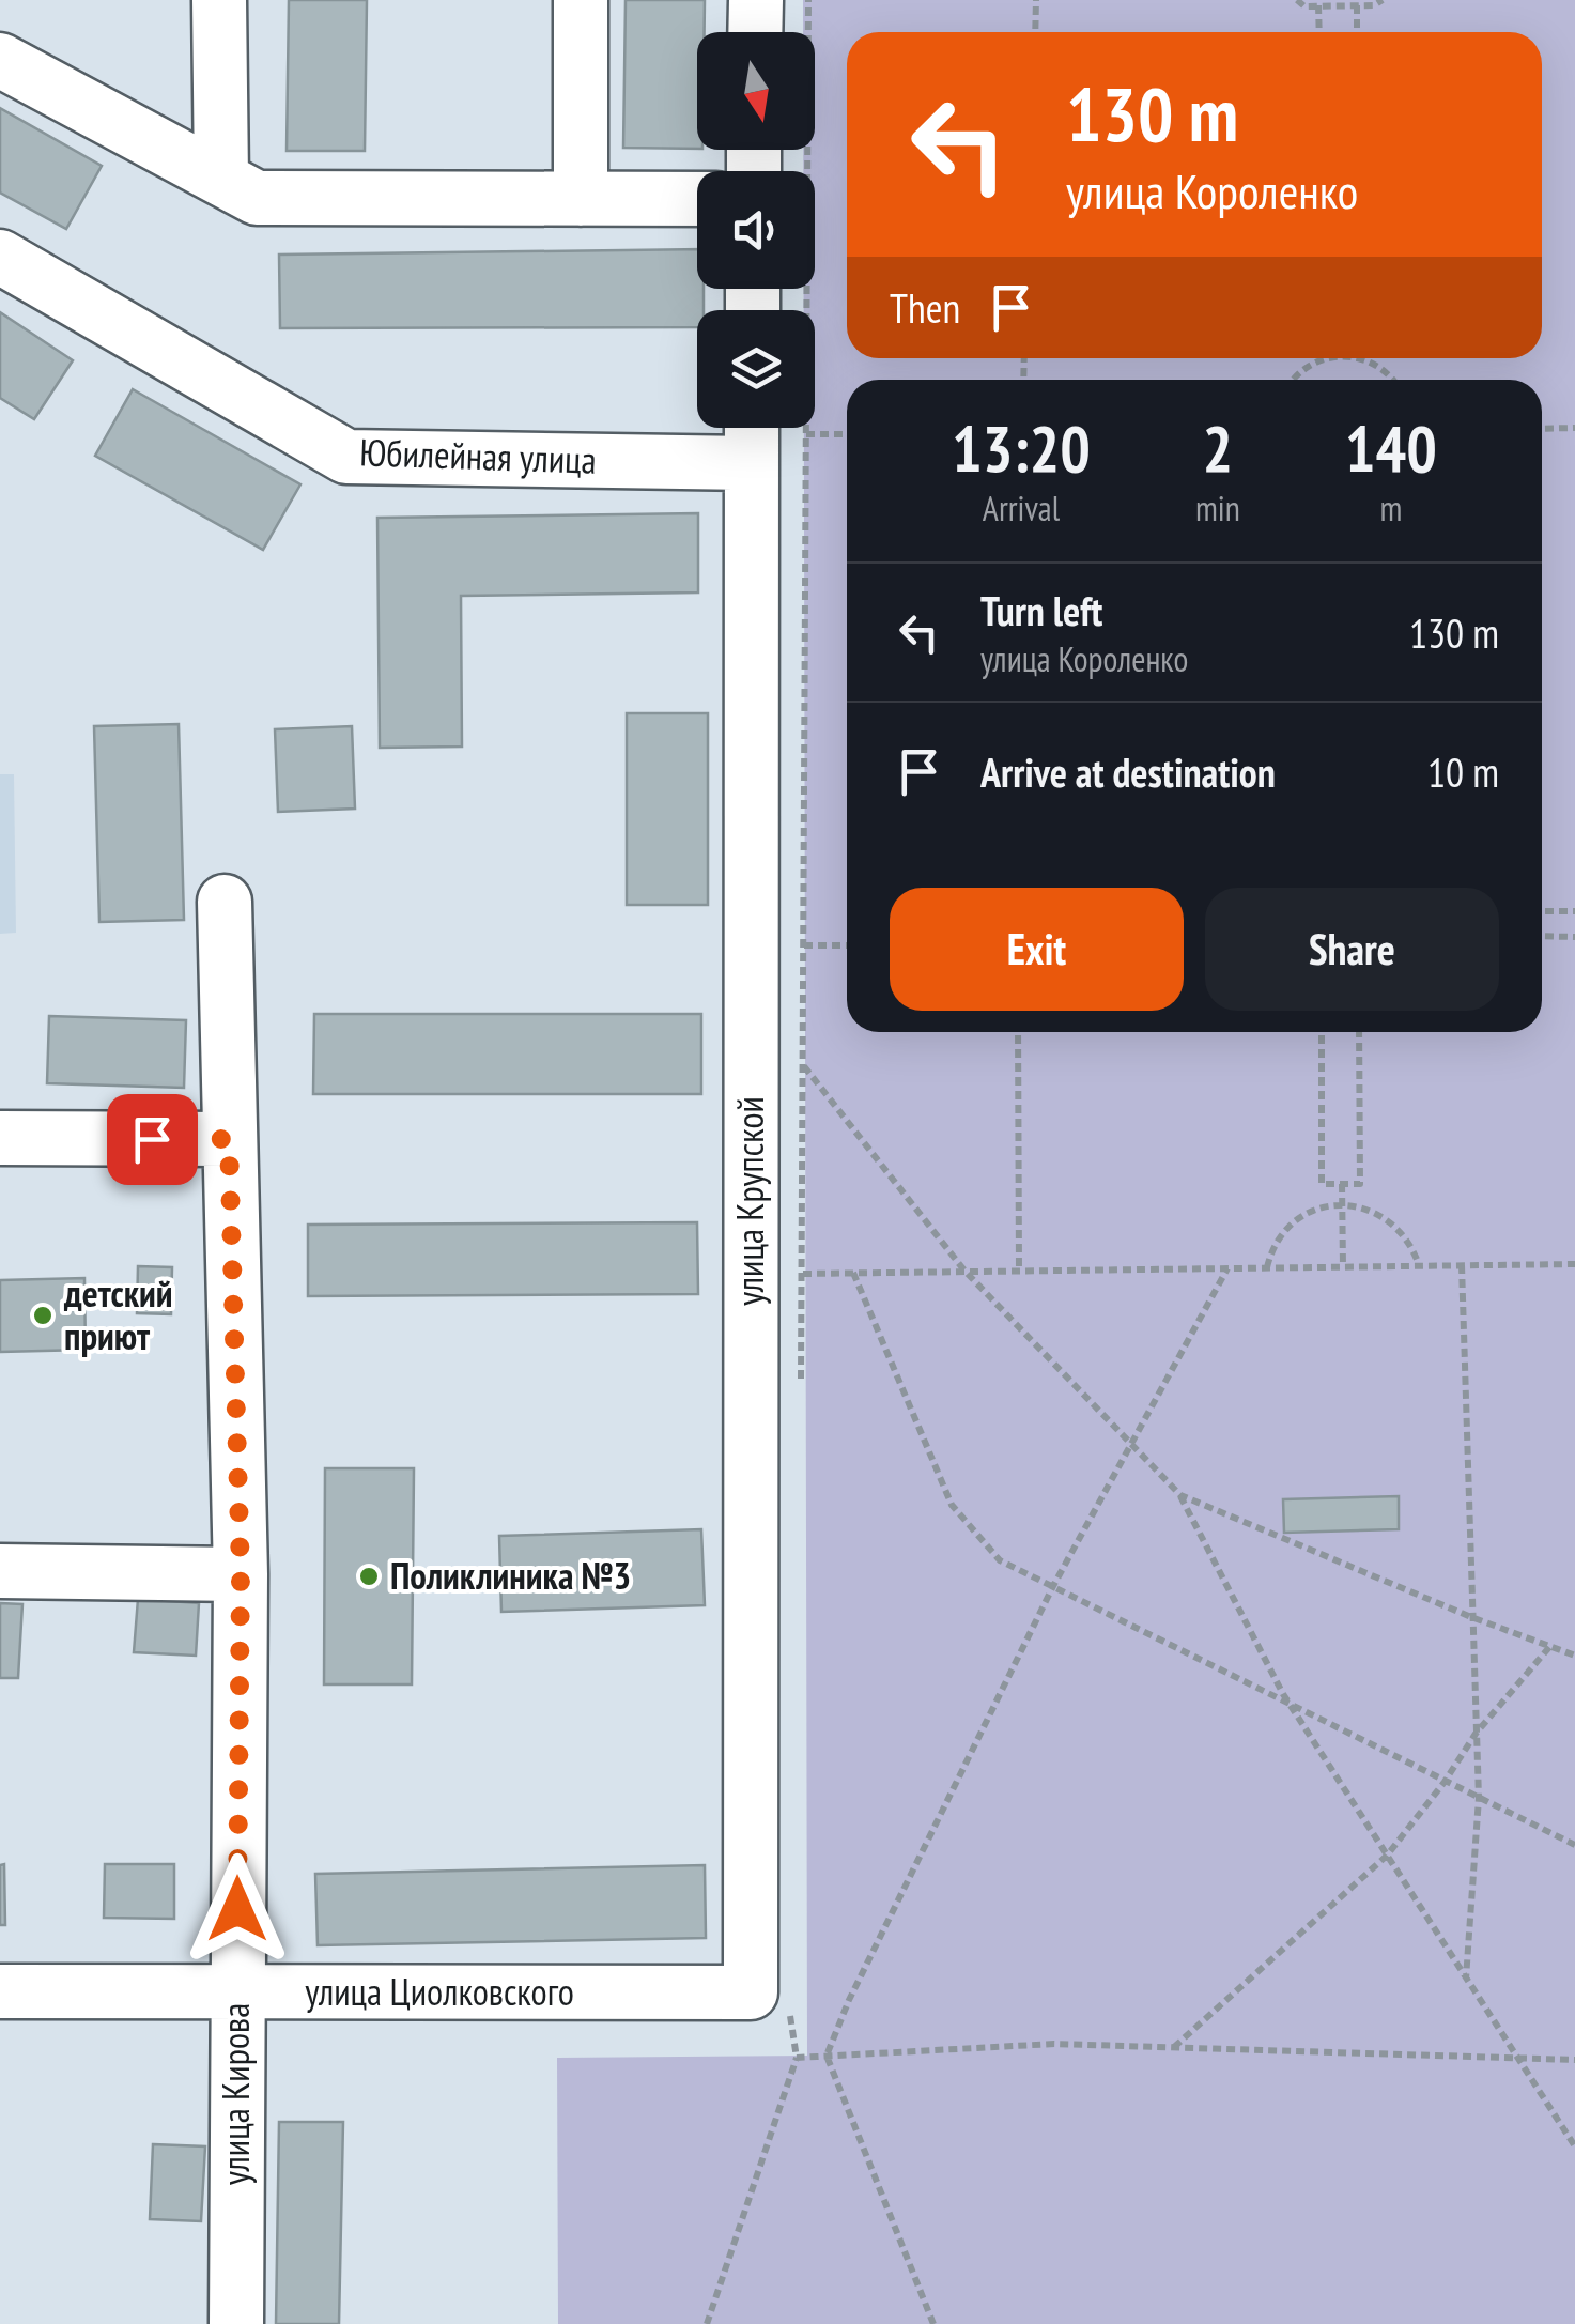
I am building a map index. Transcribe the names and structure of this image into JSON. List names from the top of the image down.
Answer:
{
  "streets": {
    "street": [
      "Юбилейная улица",
      "улица Крупской",
      "улица Циолковского",
      "улица Кирова"
    ]
  },
  "crossings": [
    ["Юбилейная улица", "улица Крупской"],
    ["улица Крупской", "улица Циолковского"],
    ["улица Циолковского", "улица Кирова"]
  ],
  "places": ["детский приют", "Поликлиника №3"],
  "north": "bottom",
  "page": {
    "turn": ["130 m", "улица Короленко"],
    "then": "Then",
    "eta": [
      "13:20",
      "Arrival",
      "2",
      "min",
      "140",
      "m"
    ],
    "list": [
      {
        "name": "Turn left",
        "note": "улица Короленко",
        "value": "130 m"
      },
      {
        "name": "Arrive at destination",
        "value": "10 m"
      }
    ],
    "buttons": ["Exit", "Share"]
  }
}
